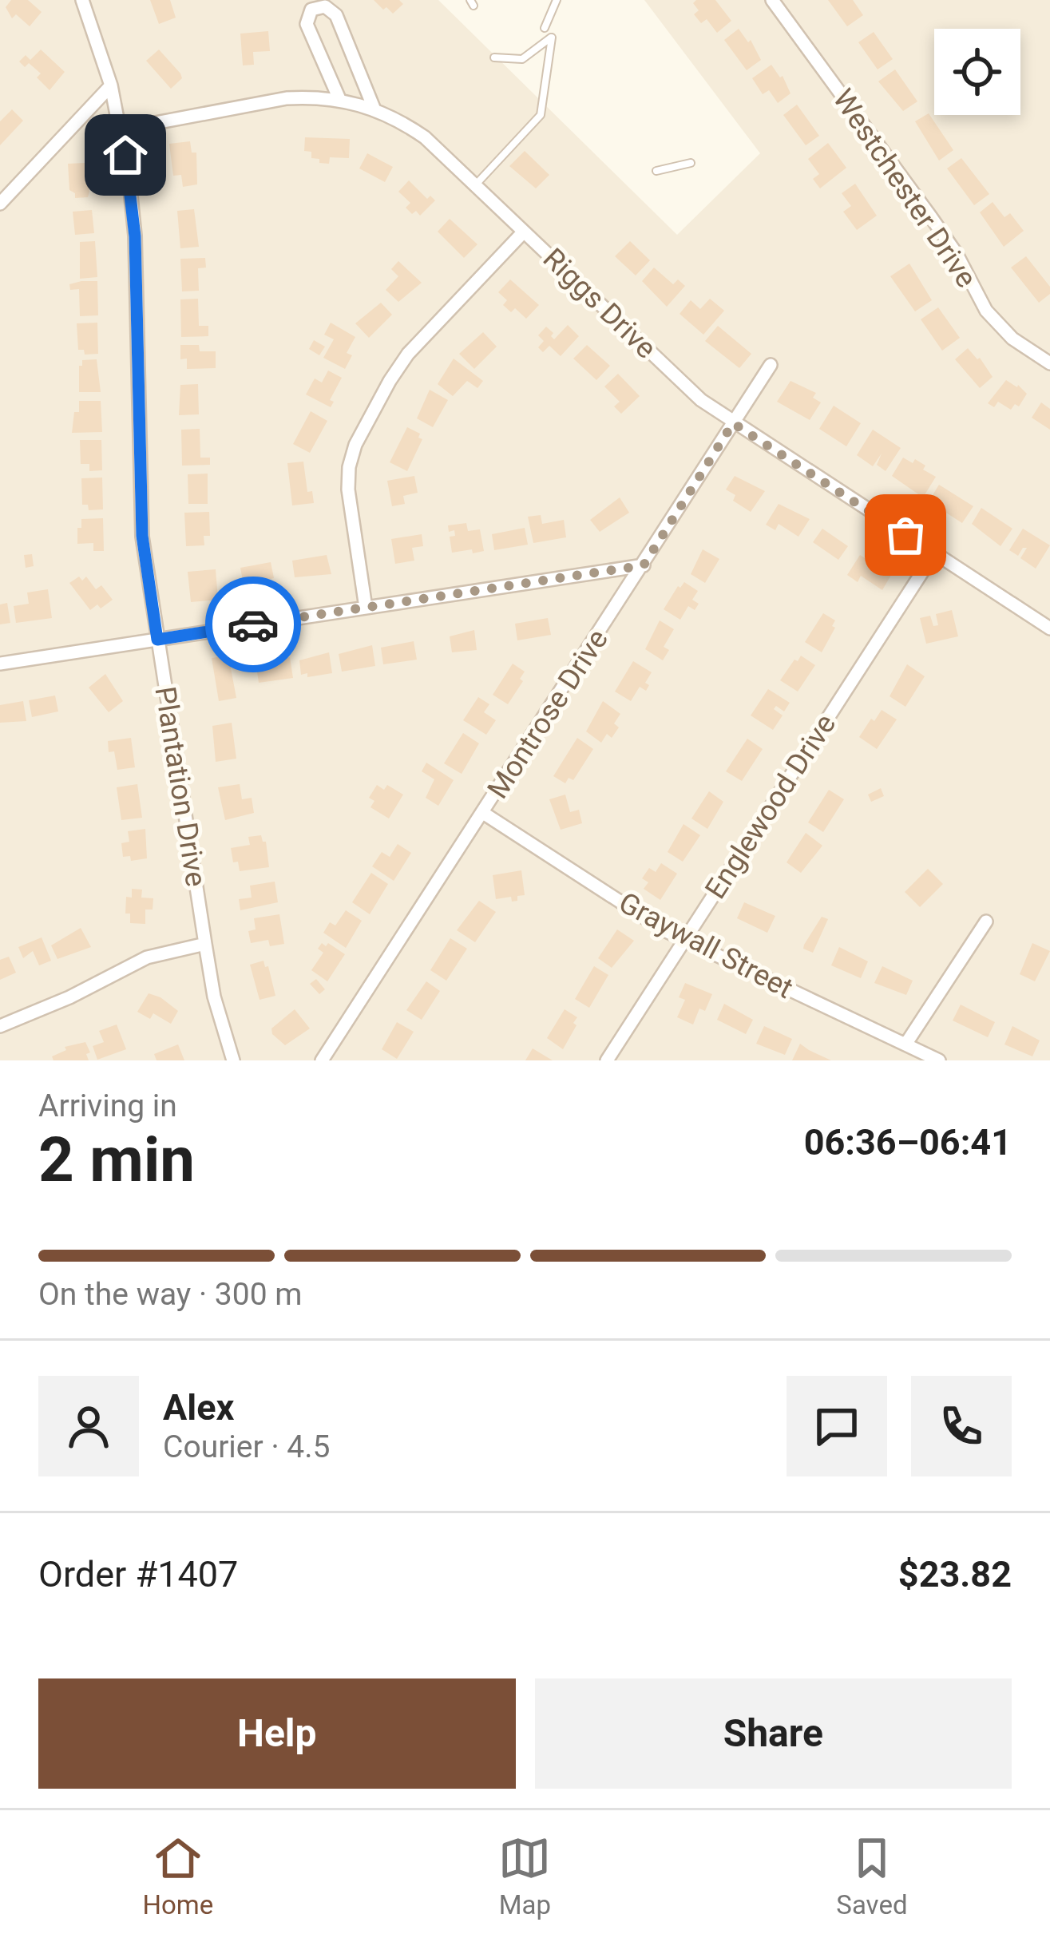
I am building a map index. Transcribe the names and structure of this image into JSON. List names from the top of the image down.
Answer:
{
  "streets": {
    "street": [
      "Westchester Drive",
      "Riggs Drive",
      "Montrose Drive",
      "Plantation Drive",
      "Englewood Drive",
      "Graywall Street"
    ]
  },
  "crossings": [
    ["Riggs Drive", "Montrose Drive"],
    ["Riggs Drive", "Plantation Drive"],
    ["Riggs Drive", "Englewood Drive"],
    ["Montrose Drive", "Graywall Street"],
    ["Englewood Drive", "Graywall Street"]
  ],
  "page": {
    "heading": ["2 min", "Arriving in", "06:36–06:41"],
    "panel": [
      "Alex",
      "Courier · 4.5",
      "Order #1407",
      "$23.82"
    ],
    "bar": "On the way · 300 m",
    "buttons": ["Help", "Share"],
    "tabs": ["Home", "Map", "Saved"]
  }
}
